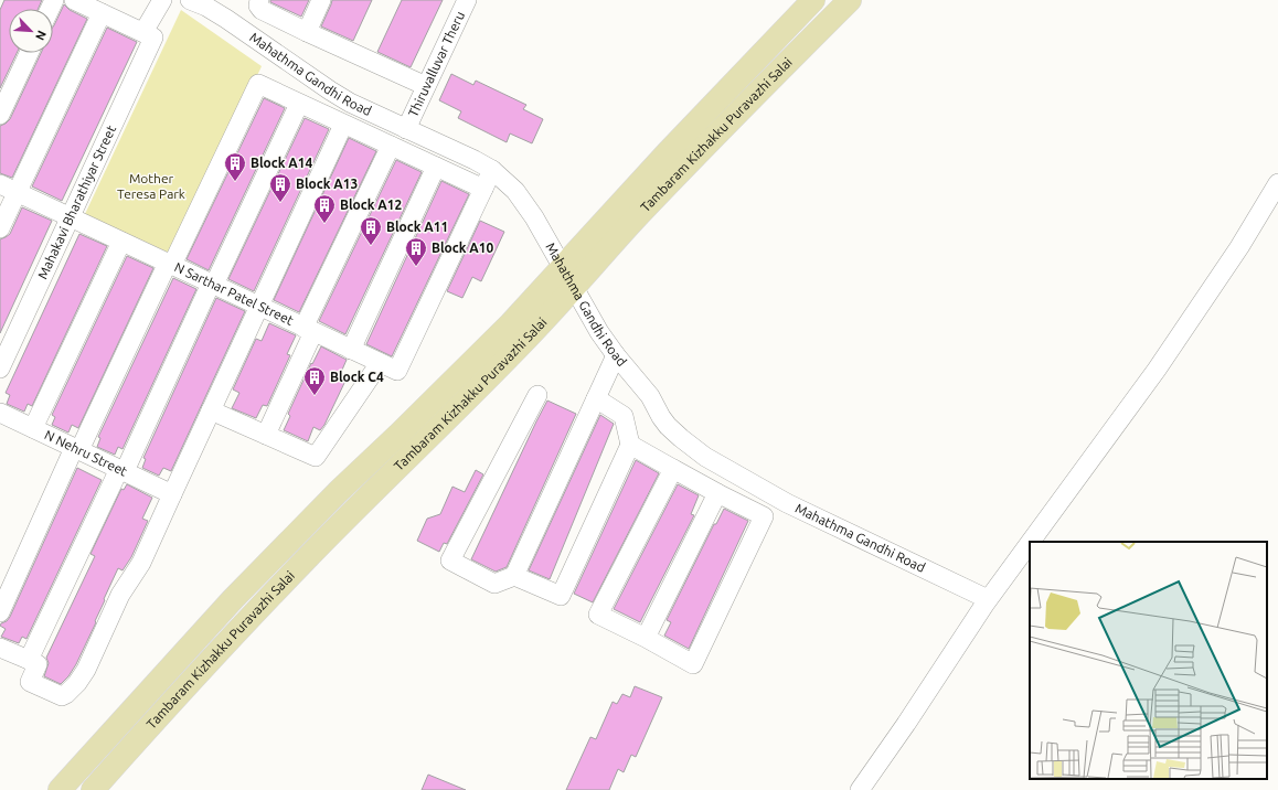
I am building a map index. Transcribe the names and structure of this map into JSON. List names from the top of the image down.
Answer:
{
  "streets": {
    "main road": ["Tambaram Kizhakku Puravazhi Salai"],
    "street": [
      "Thiruvalluvar Theru",
      "Mahathma Gandhi Road",
      "Mahakavi Bharathiyar Street",
      "N Sarthar Patel Street",
      "N Nehru Street"
    ]
  },
  "crossings": [
    ["Thiruvalluvar Theru", "Mahathma Gandhi Road"],
    ["Mahathma Gandhi Road", "Tambaram Kizhakku Puravazhi Salai"],
    ["Mahakavi Bharathiyar Street", "N Sarthar Patel Street"]
  ],
  "parks": ["Mother Teresa Park"],
  "places": {
    "building": [
      "Block A14",
      "Block A13",
      "Block A12",
      "Block A11",
      "Block A10",
      "Block C4"
    ]
  },
  "north": "bottom right"
}
